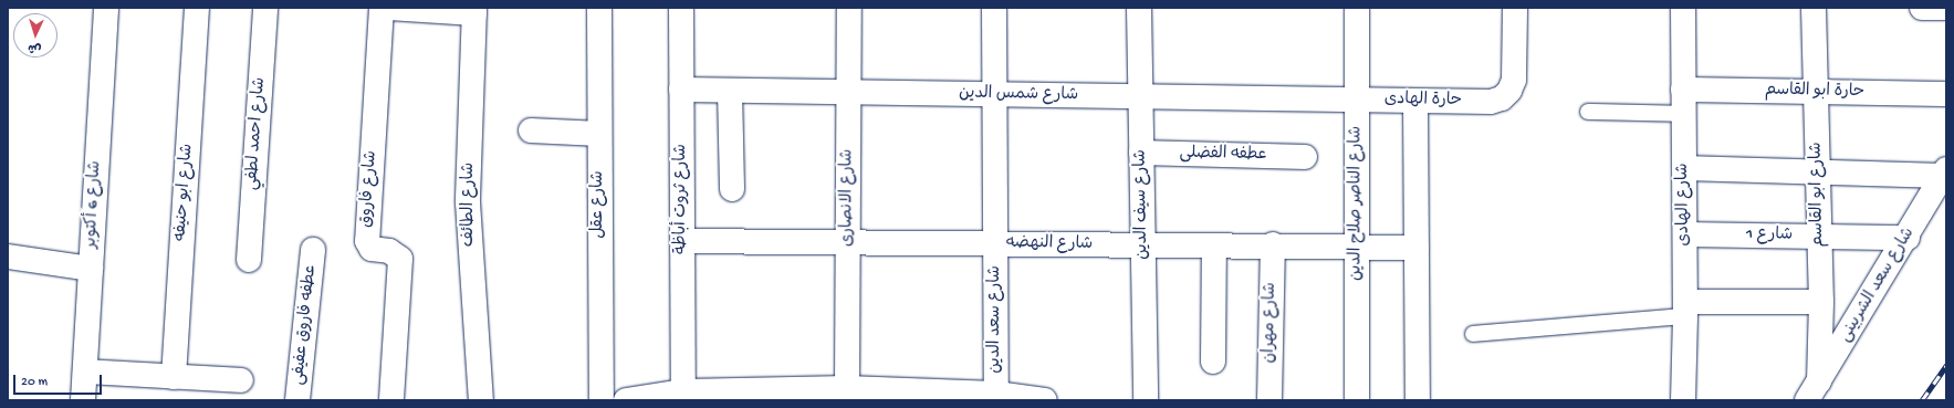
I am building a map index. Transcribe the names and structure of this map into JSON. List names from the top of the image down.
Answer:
{
  "streets": {
    "street": [
      "حارة ابو القاسم",
      "شارع شمس الدين",
      "حارة الهادى",
      "شارع احمد لطفي",
      "عطفه الفضلى",
      "شارع فاروق",
      "شارع ابو حنيفه",
      "شارع ابو القاسم",
      "شارع الانصارى",
      "شارع ثروت أباظة",
      "شارع الناصر صلاح الدين",
      "شارع 6 أكتوبر",
      "شارع الطائف",
      "شارع عقل",
      "شارع سيف الدين",
      "شارع الهادى",
      "شارع 1",
      "شارع النهضه",
      "شارع سعد الشربينى",
      "شارع سعد الدين",
      "شارع مهران",
      "عطفه فاروق عفيفى"
    ]
  },
  "crossings": [
    ["حارة ابو القاسم", "شارع ابو القاسم"],
    ["حارة ابو القاسم", "شارع الهادى"],
    ["شارع شمس الدين", "حارة الهادى"],
    ["شارع شمس الدين", "شارع الانصارى"],
    ["شارع شمس الدين", "شارع ثروت أباظة"],
    ["شارع شمس الدين", "شارع الناصر صلاح الدين"],
    ["شارع شمس الدين", "شارع سيف الدين"],
    ["شارع شمس الدين", "شارع سعد الدين"],
    ["حارة الهادى", "شارع الناصر صلاح الدين"],
    ["عطفه الفضلى", "شارع سيف الدين"],
    ["شارع ابو القاسم", "شارع 1"],
    ["شارع ابو القاسم", "شارع سعد الشربينى"],
    ["شارع الانصارى", "شارع النهضه"],
    ["شارع ثروت أباظة", "شارع النهضه"],
    ["شارع الناصر صلاح الدين", "شارع النهضه"],
    ["شارع سيف الدين", "شارع النهضه"],
    ["شارع الهادى", "شارع 1"],
    ["شارع 1", "شارع سعد الشربينى"],
    ["شارع النهضه", "شارع سعد الدين"],
    ["شارع النهضه", "شارع مهران"]
  ],
  "scale_bar": "20 m",
  "north": "bottom"
}
